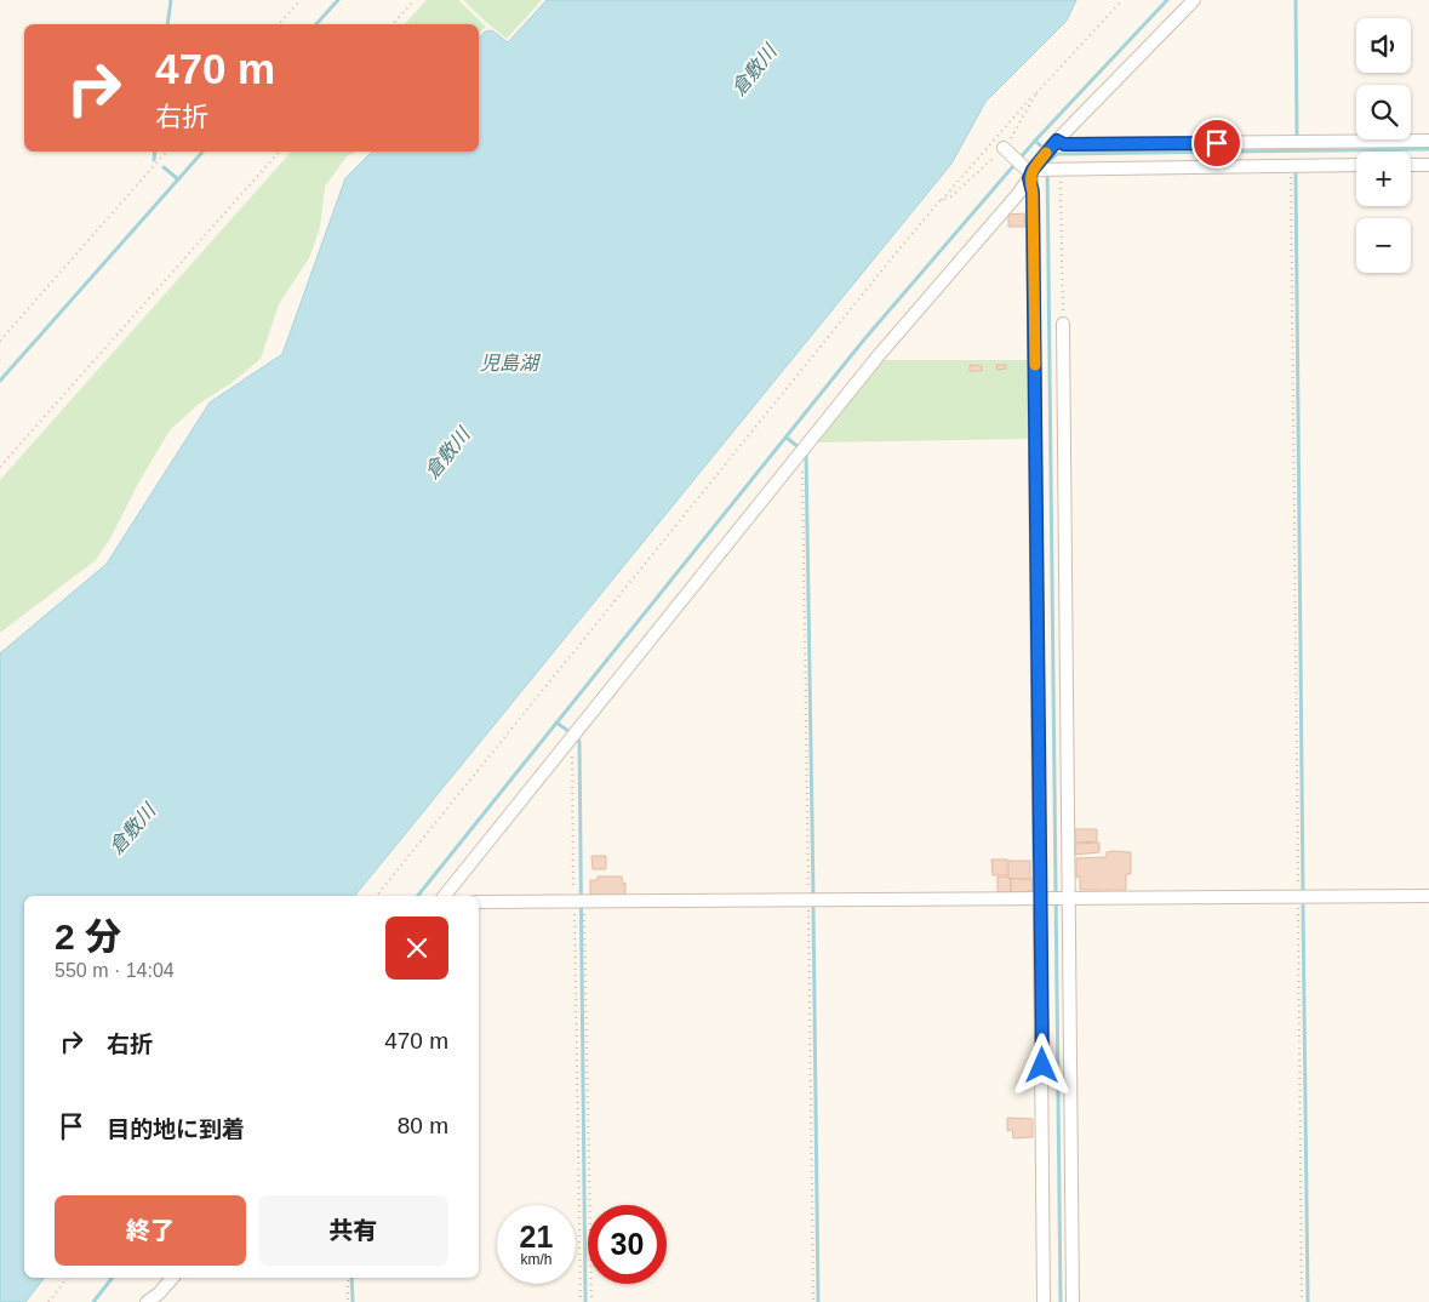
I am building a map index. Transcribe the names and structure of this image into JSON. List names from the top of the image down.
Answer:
{
  "water": ["倉敷川", "児島湖"],
  "page": {
    "map_buttons": ["+", "−"],
    "turn": ["470 m", "右折"],
    "heading": ["2 分", "550 m · 14:04"],
    "list": [
      {
        "name": "右折",
        "value": "470 m"
      },
      {
        "name": "目的地に到着",
        "value": "80 m"
      }
    ],
    "buttons": ["終了", "共有"],
    "speed": "21 km/h",
    "limit": "30"
  }
}
